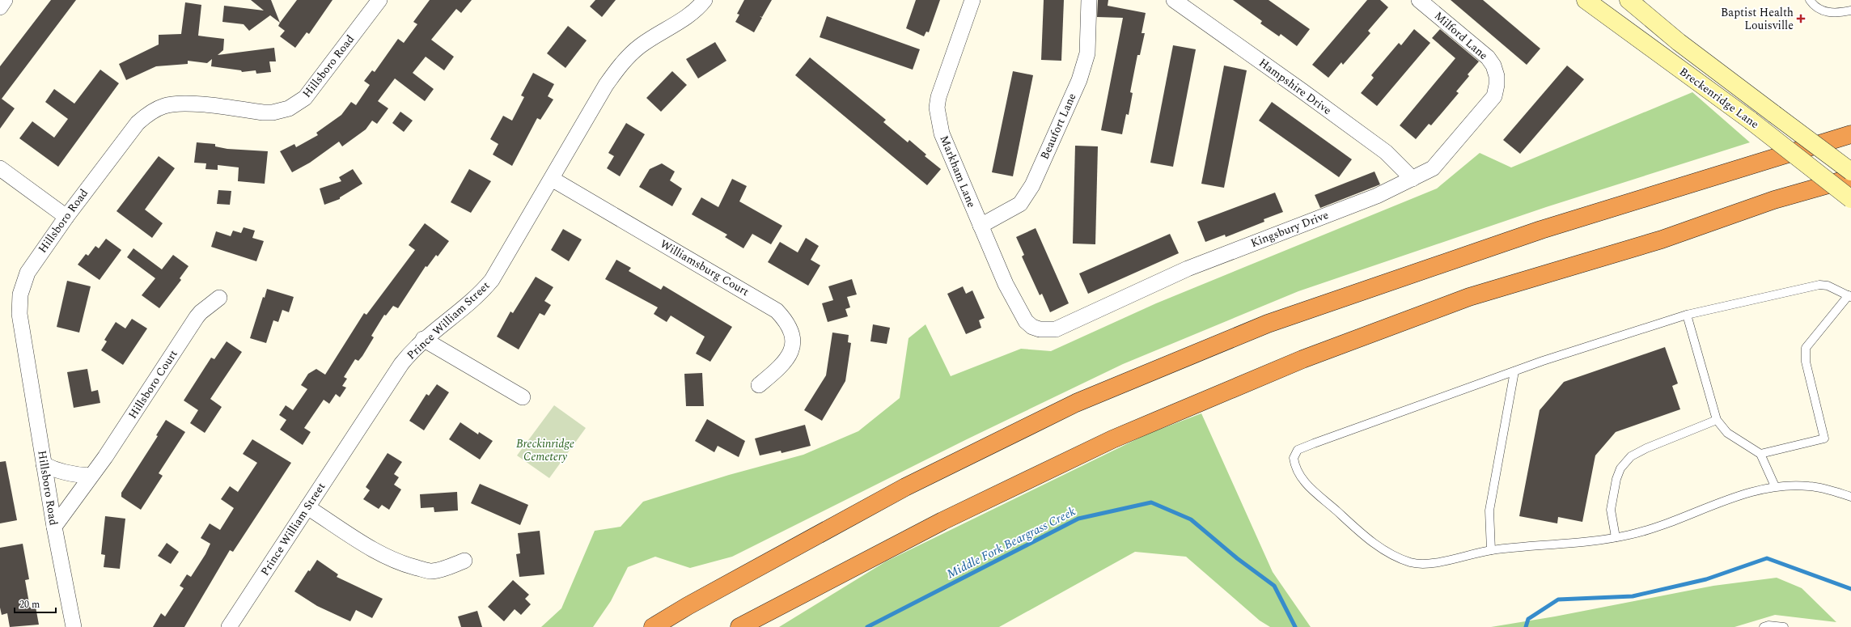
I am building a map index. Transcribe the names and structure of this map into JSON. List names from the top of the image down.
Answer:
{
  "streets": {
    "main road": ["Breckenridge Lane"],
    "street": [
      "Milford Lane",
      "Hillsboro Road",
      "Hampshire Drive",
      "Beaufort Lane",
      "Markham Lane",
      "Kingsbury Drive",
      "Williamsburg Court",
      "Prince William Street",
      "Hillsboro Court"
    ]
  },
  "crossings": [
    ["Milford Lane", "Kingsbury Drive"],
    ["Hillsboro Road", "Hillsboro Court"],
    ["Hampshire Drive", "Kingsbury Drive"],
    ["Beaufort Lane", "Markham Lane"],
    ["Markham Lane", "Kingsbury Drive"],
    ["Williamsburg Court", "Prince William Street"]
  ],
  "water": ["Middle Fork Beargrass Creek"],
  "parks": ["Breckinridge Cemetery"],
  "places": {
    "health": ["Baptist Health Louisville"]
  },
  "scale_bar": "20 m"
}
